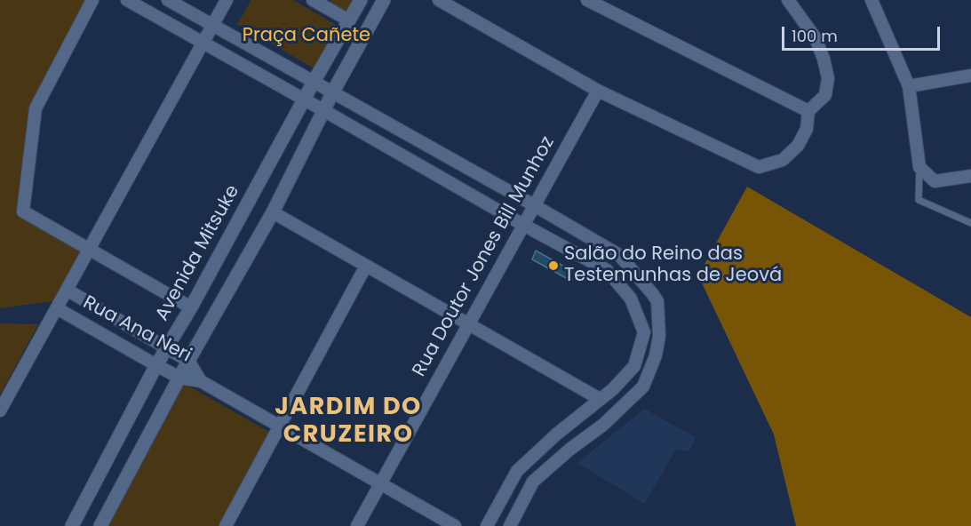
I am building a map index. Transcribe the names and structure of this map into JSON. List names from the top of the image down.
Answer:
{
  "streets": {
    "main road": ["Avenida Mitsuke"],
    "street": ["Rua Doutor Jones Bill Munhoz", "Rua Ana Neri"]
  },
  "crossings": [
    ["Avenida Mitsuke", "Rua Ana Neri"],
    ["Rua Doutor Jones Bill Munhoz", "Rua Ana Neri"]
  ],
  "districts": ["JARDIM DO CRUZEIRO"],
  "parks": ["Praça Cañete"],
  "places": ["Salão do Reino das Testemunhas de Jeová"],
  "scale_bar": "100 m"
}
